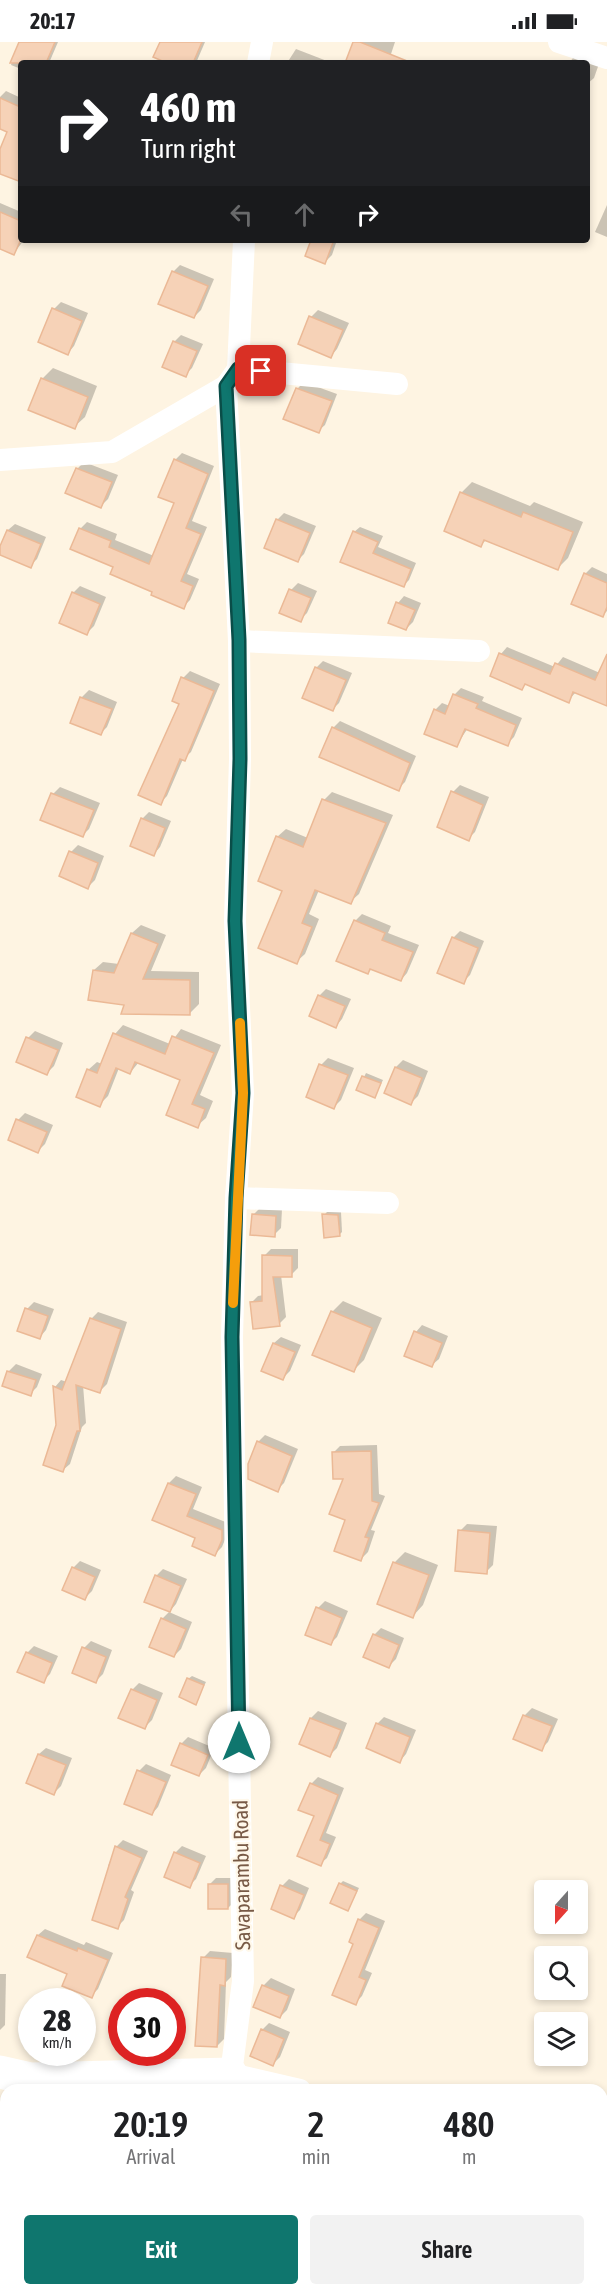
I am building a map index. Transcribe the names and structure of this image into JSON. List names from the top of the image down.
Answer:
{
  "streets": {
    "street": ["Savaparambu Road"]
  },
  "north": "bottom",
  "page": {
    "status": "20:17",
    "turn": ["460 m", "Turn right"],
    "speed": "28 km/h",
    "limit": "30",
    "eta": [
      "20:19",
      "Arrival",
      "2",
      "min",
      "480",
      "m"
    ],
    "buttons": ["Exit", "Share"]
  }
}
